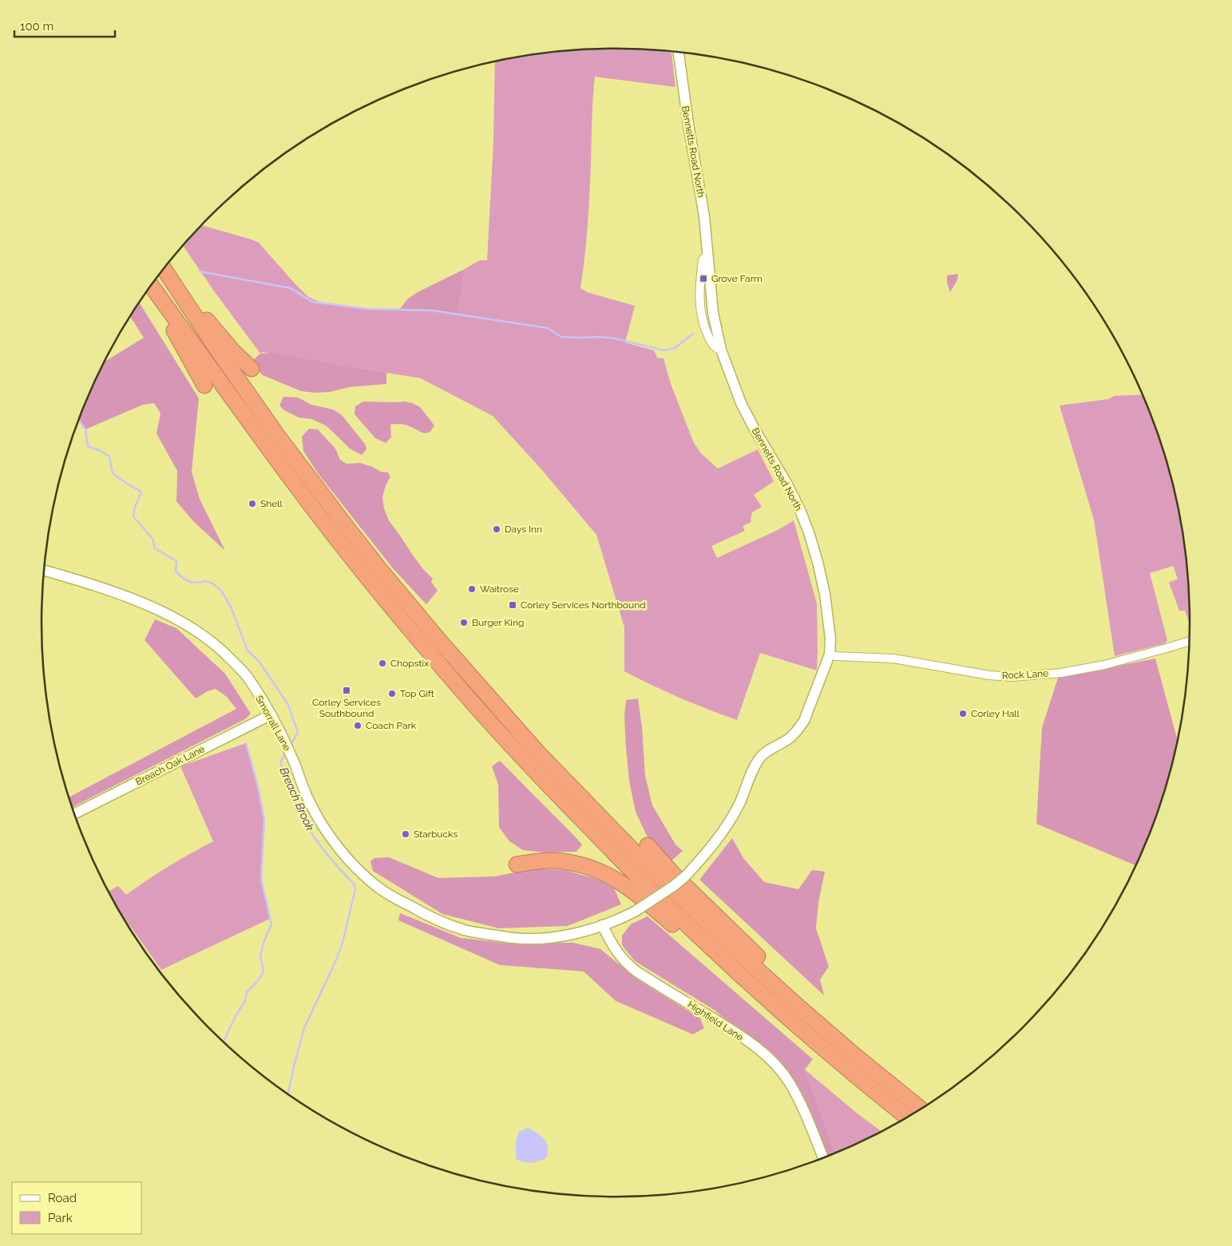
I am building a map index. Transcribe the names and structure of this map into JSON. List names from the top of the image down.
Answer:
{
  "streets": {
    "street": [
      "Bennetts Road North",
      "Rock Lane",
      "Smorrall Lane",
      "Breach Oak Lane",
      "Highfield Lane"
    ]
  },
  "crossings": [
    ["Bennetts Road North", "Rock Lane"],
    ["Bennetts Road North", "Smorrall Lane"],
    ["Bennetts Road North", "Highfield Lane"],
    ["Smorrall Lane", "Breach Oak Lane"],
    ["Smorrall Lane", "Highfield Lane"]
  ],
  "water": ["Breach Brook"],
  "places": {
    "transit": ["Grove Farm", "Corley Services Northbound", "Corley Services Southbound"],
    "other": [
      "Shell",
      "Days Inn",
      "Waitrose",
      "Burger King",
      "Chopstix",
      "Top Gift",
      "Corley Hall",
      "Coach Park",
      "Starbucks"
    ]
  },
  "legend": ["Road", "Park"],
  "scale_bar": "100 m"
}
